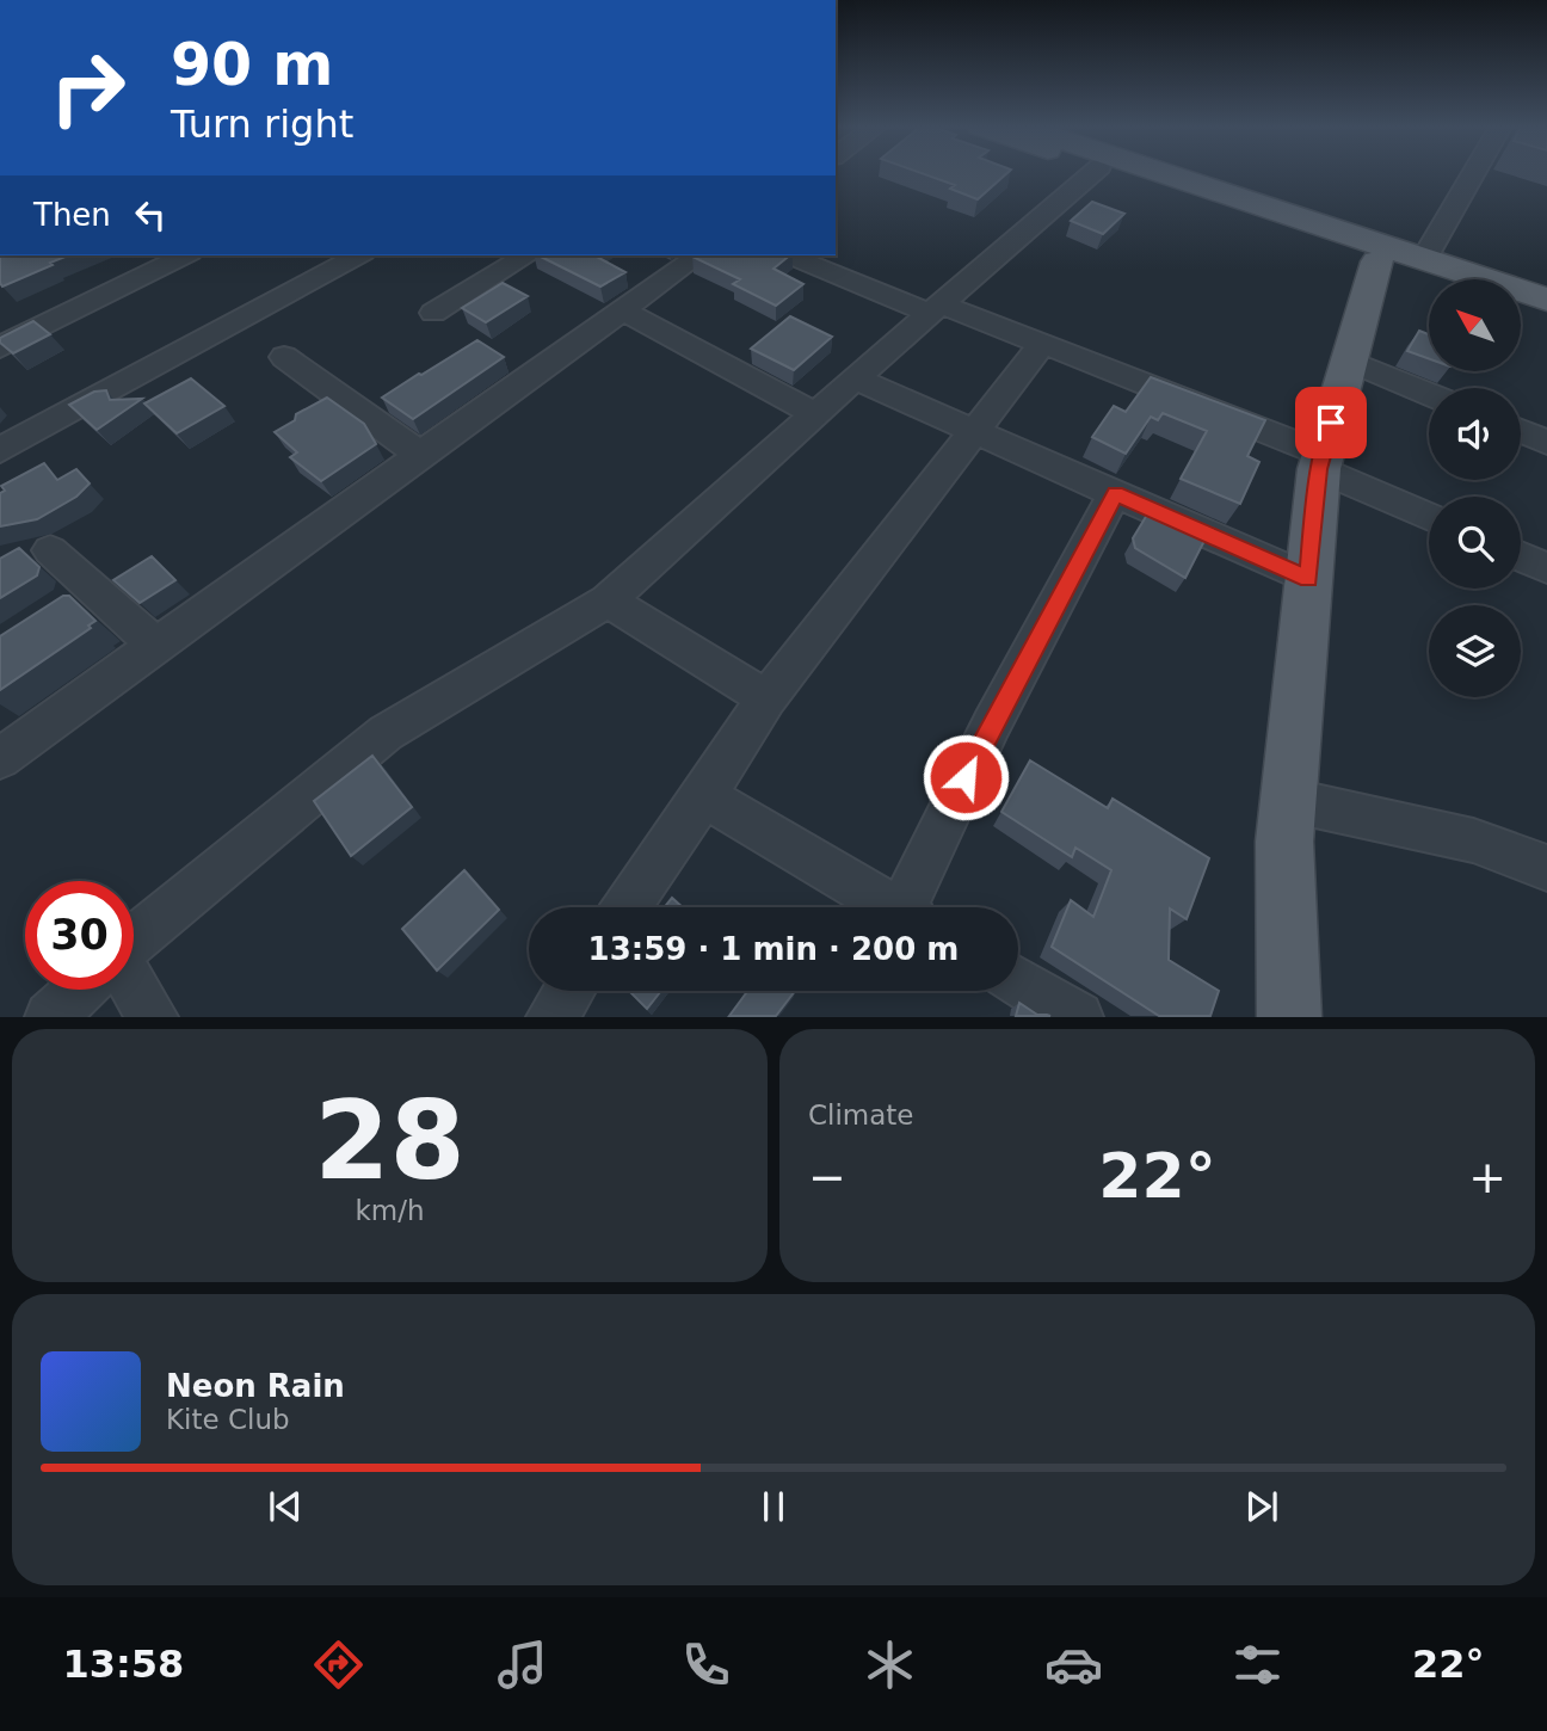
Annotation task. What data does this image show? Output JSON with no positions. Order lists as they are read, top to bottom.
{
  "north": "top left",
  "page": {
    "turn": ["90 m", "Turn right"],
    "then": "Then",
    "limit": "30",
    "trip": "13:59 · 1 min · 200 m",
    "tile": [
      ["28", "km/h"],
      "Climate"
    ],
    "heat": ["−", "22°", "+"],
    "song": ["Neon Rain", "Kite Club"],
    "tabs": ["13:58", "22°"]
  }
}
